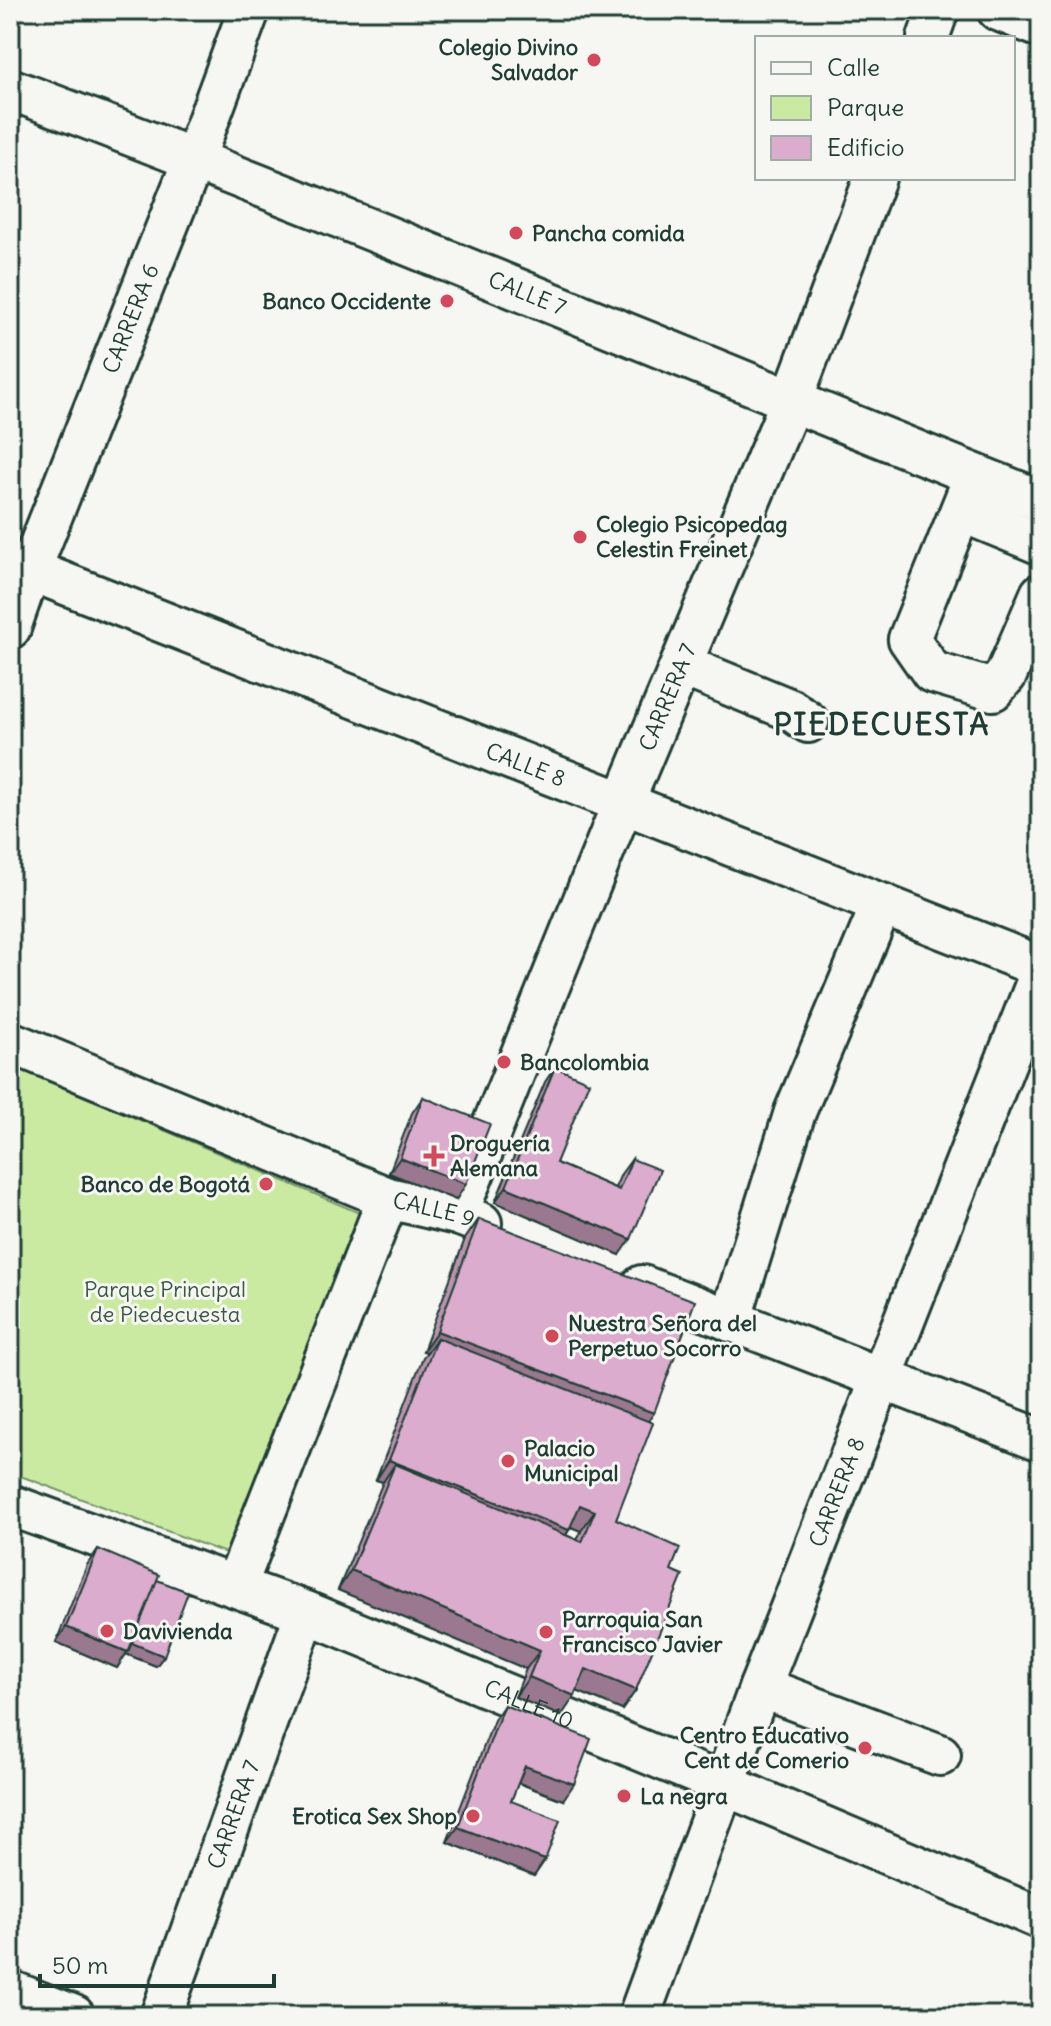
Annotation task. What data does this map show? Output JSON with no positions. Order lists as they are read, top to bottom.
{
  "streets": {
    "street": [
      "CALLE 7",
      "CARRERA 6",
      "CARRERA 7",
      "CALLE 8",
      "CALLE 9",
      "CARRERA 8",
      "CALLE 10"
    ]
  },
  "crossings": [
    ["CALLE 7", "CARRERA 6"],
    ["CALLE 7", "CARRERA 7"],
    ["CARRERA 6", "CALLE 8"],
    ["CARRERA 7", "CALLE 8"],
    ["CARRERA 7", "CALLE 9"],
    ["CARRERA 7", "CALLE 10"],
    ["CALLE 8", "CARRERA 8"],
    ["CARRERA 8", "CALLE 10"]
  ],
  "districts": ["PIEDECUESTA"],
  "parks": ["Parque Principal de Piedecuesta"],
  "places": {
    "other": [
      "Colegio Divino Salvador",
      "Pancha comida",
      "Banco Occidente",
      "Colegio Psicopedag Celestin Freinet",
      "Bancolombia",
      "Banco de Bogotá",
      "Nuestra Señora del Perpetuo Socorro",
      "Palacio Municipal",
      "Davivienda",
      "Parroquia San Francisco Javier",
      "Centro Educativo Cent de Comerio",
      "La negra",
      "Erotica Sex Shop"
    ],
    "health": ["Droguería Alemana"]
  },
  "legend": ["Calle", "Parque", "Edificio"],
  "scale_bar": "50 m"
}
